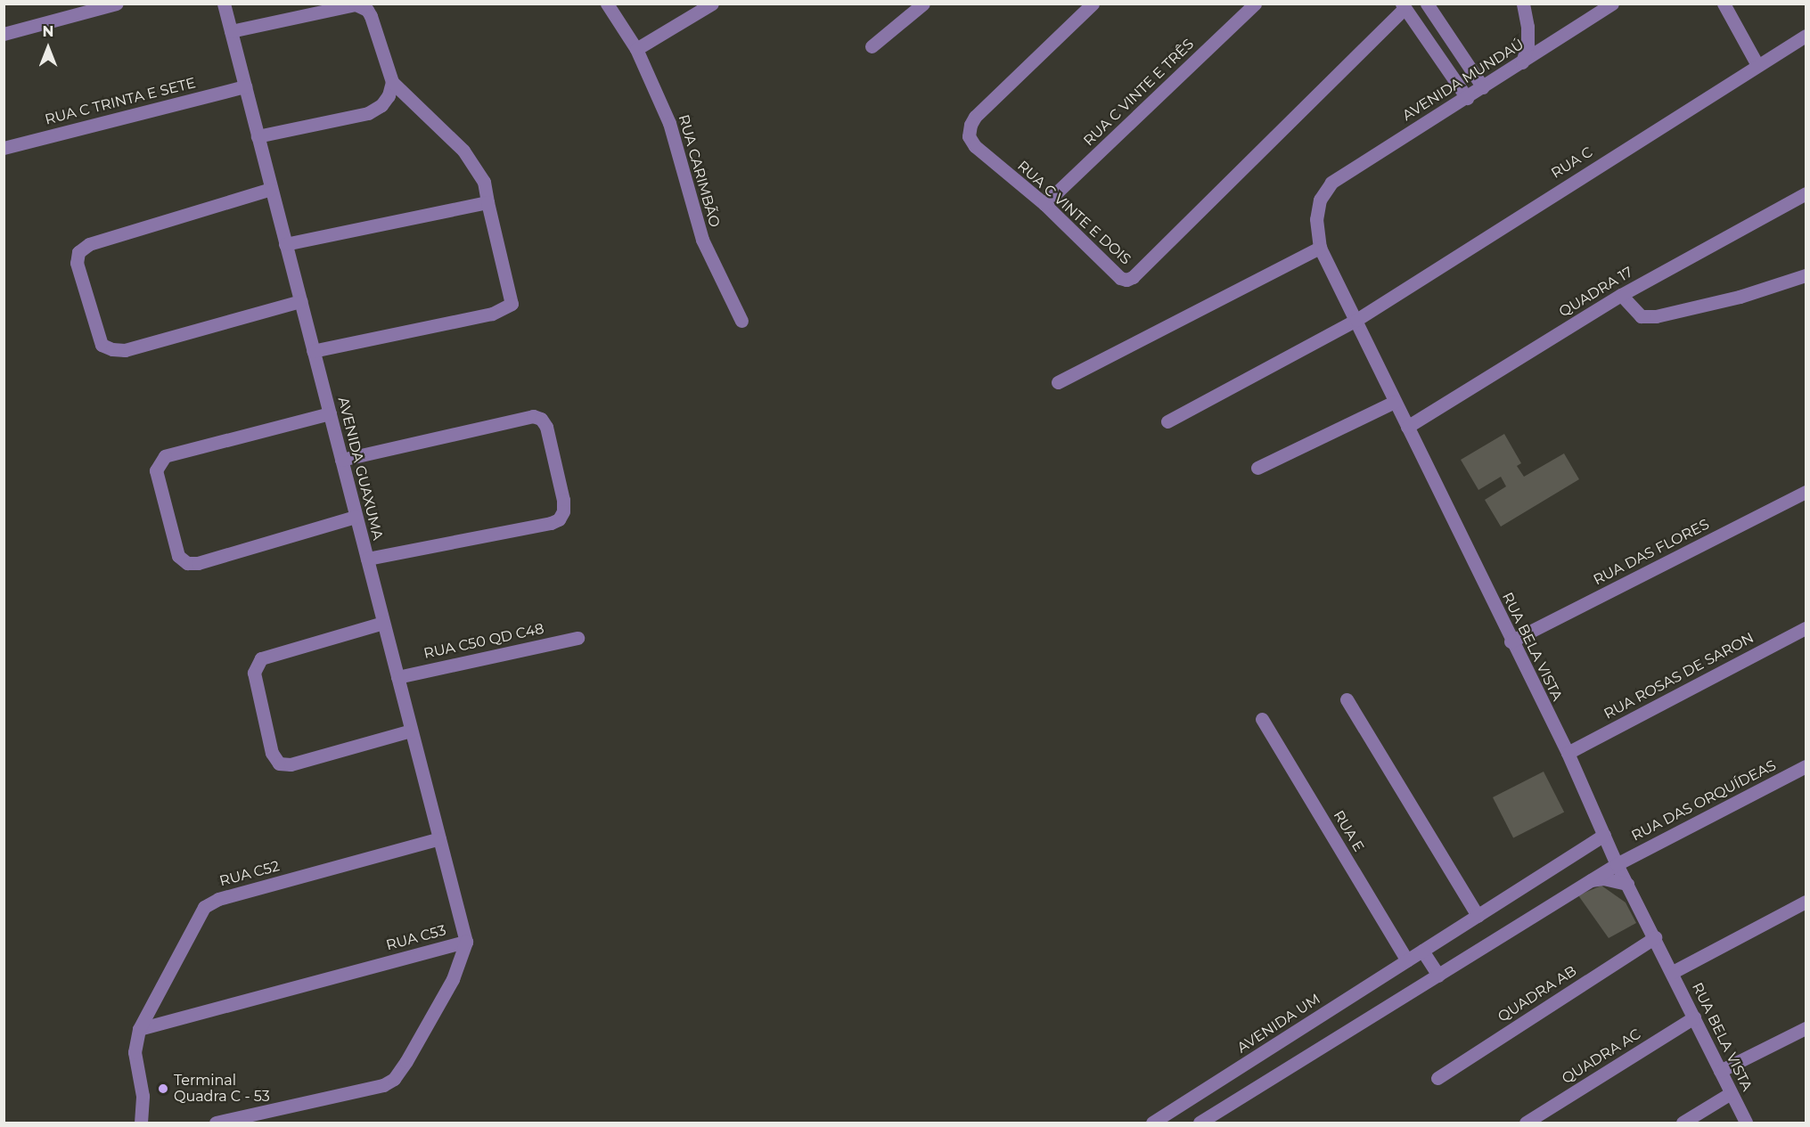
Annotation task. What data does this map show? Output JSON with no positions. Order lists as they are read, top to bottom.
{
  "streets": {
    "street": [
      "AVENIDA MUNDAÚ",
      "RUA C VINTE E TRÊS",
      "RUA C TRINTA E SETE",
      "RUA C",
      "RUA CARIMBÃO",
      "RUA C VINTE E DOIS",
      "QUADRA 17",
      "AVENIDA GUAXUMA",
      "RUA DAS FLORES",
      "RUA C50 QD C48",
      "RUA BELA VISTA",
      "RUA ROSAS DE SARON",
      "RUA DAS ORQUÍDEAS",
      "RUA E",
      "RUA C52",
      "RUA C53",
      "QUADRA AB",
      "AVENIDA UM",
      "QUADRA AC"
    ]
  },
  "crossings": [
    ["AVENIDA MUNDAÚ", "RUA BELA VISTA"],
    ["RUA C VINTE E TRÊS", "RUA C VINTE E DOIS"],
    ["RUA C TRINTA E SETE", "AVENIDA GUAXUMA"],
    ["RUA C", "RUA BELA VISTA"],
    ["QUADRA 17", "RUA BELA VISTA"],
    ["AVENIDA GUAXUMA", "RUA C50 QD C48"],
    ["AVENIDA GUAXUMA", "RUA C52"],
    ["AVENIDA GUAXUMA", "RUA C53"],
    ["RUA DAS FLORES", "RUA BELA VISTA"],
    ["RUA BELA VISTA", "RUA ROSAS DE SARON"],
    ["RUA BELA VISTA", "RUA DAS ORQUÍDEAS"],
    ["RUA BELA VISTA", "QUADRA AB"],
    ["RUA BELA VISTA", "AVENIDA UM"],
    ["RUA BELA VISTA", "QUADRA AC"],
    ["RUA E", "AVENIDA UM"],
    ["RUA C52", "RUA C53"]
  ],
  "places": ["Terminal Quadra C - 53"],
  "north": "top"
}
